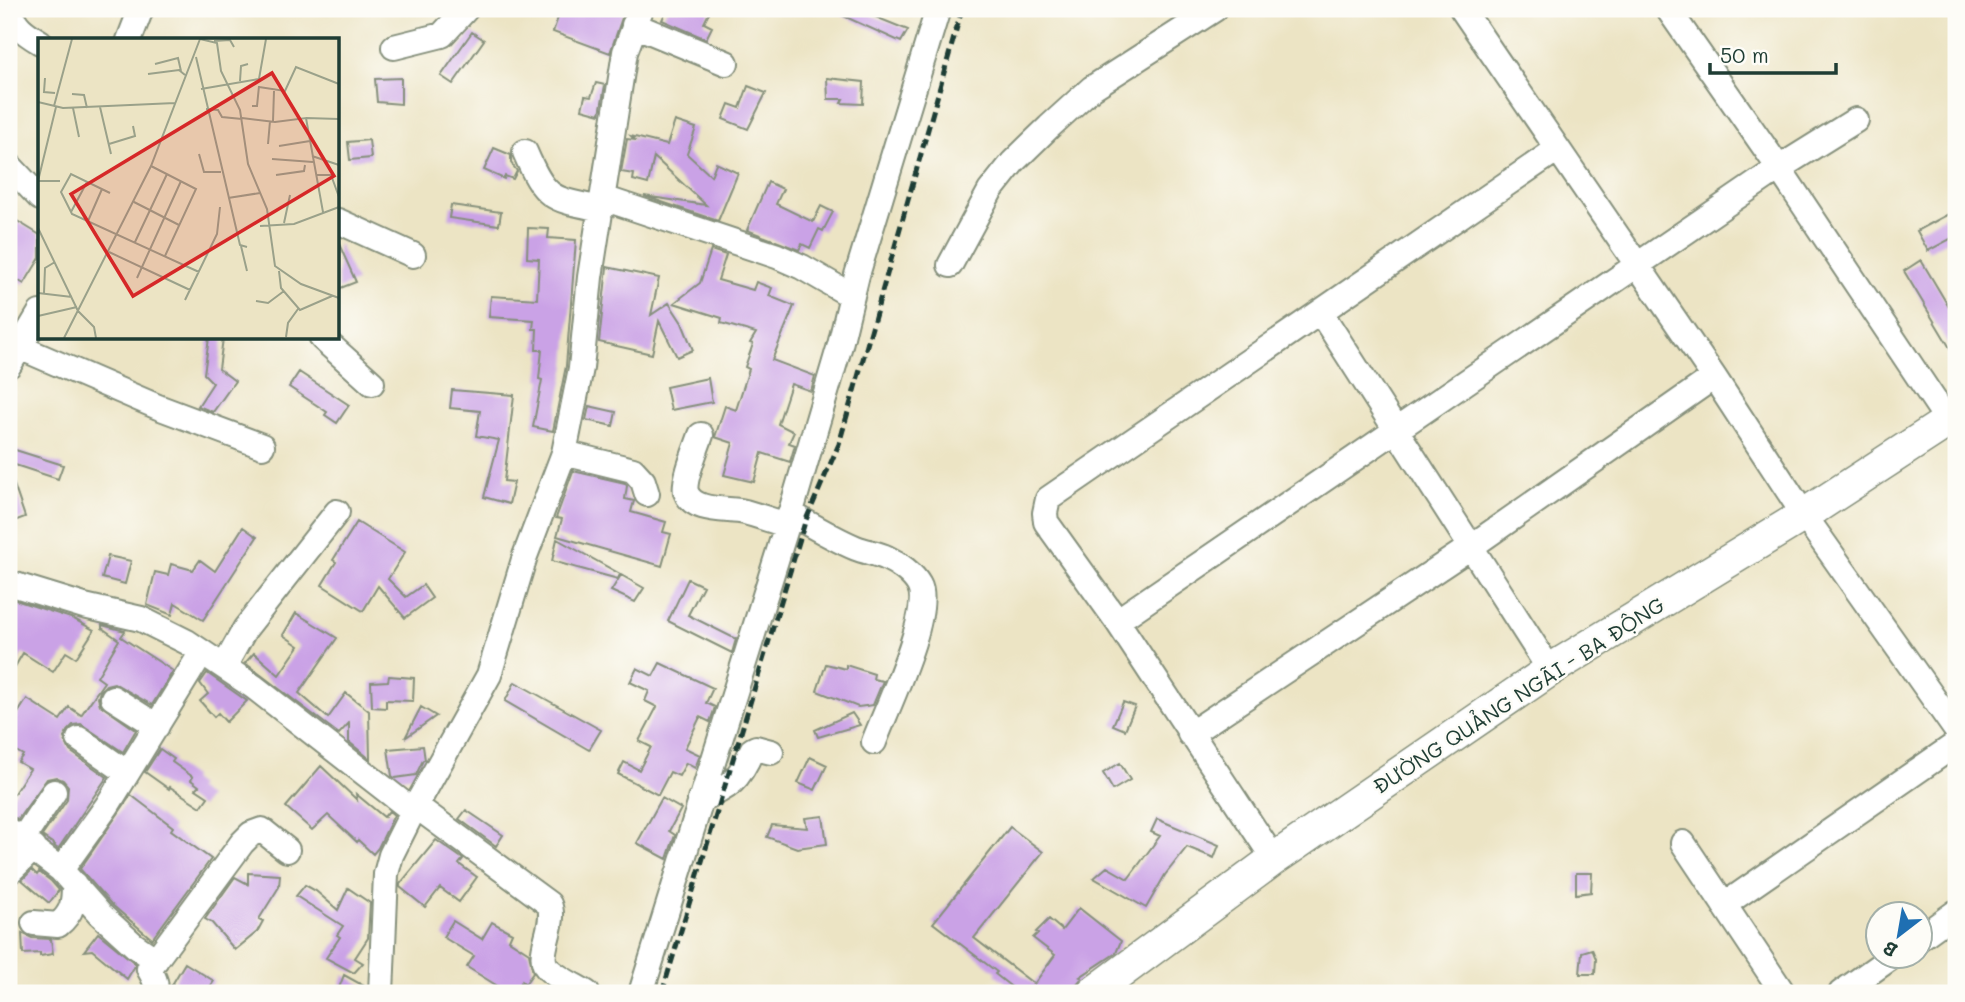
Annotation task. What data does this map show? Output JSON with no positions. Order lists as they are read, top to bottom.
{
  "streets": {
    "main road": ["ĐƯỜNG QUẢNG NGÃI - BA ĐỘNG"]
  },
  "scale_bar": "50 m",
  "north": "bottom left"
}
